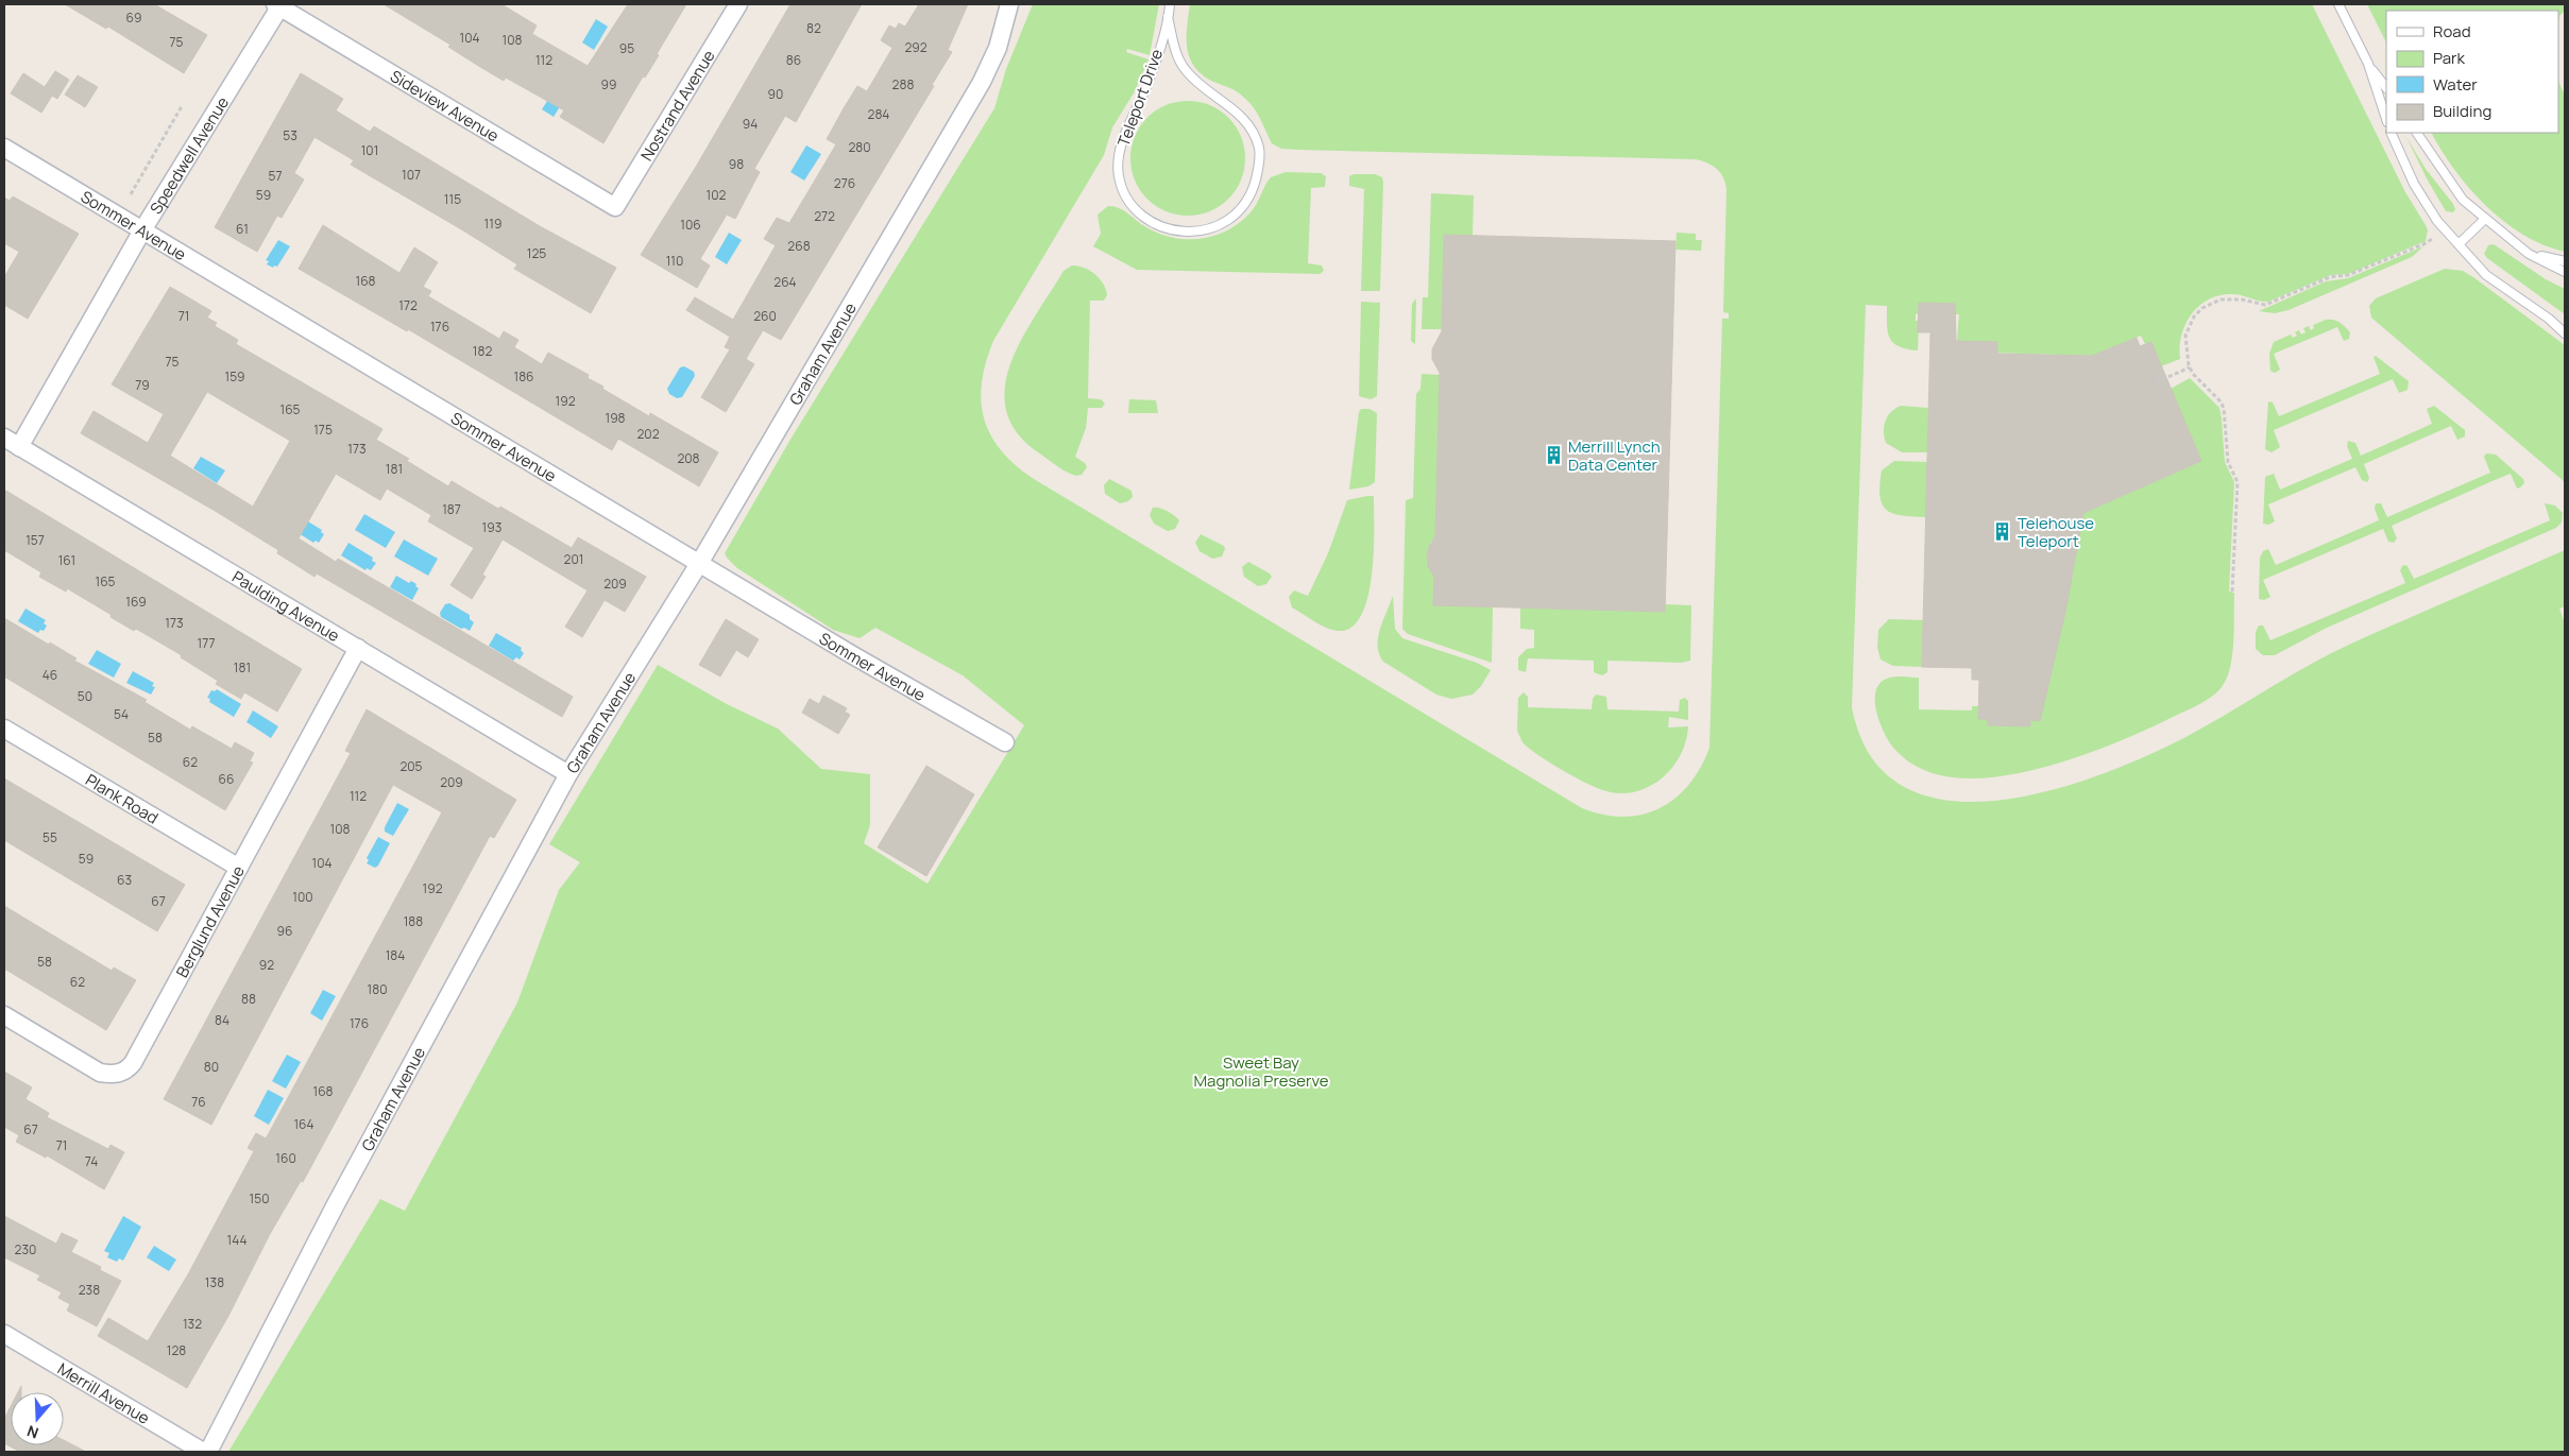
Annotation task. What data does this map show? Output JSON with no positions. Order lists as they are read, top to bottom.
{
  "streets": {
    "street": [
      "Sideview Avenue",
      "Nostrand Avenue",
      "Speedwell Avenue",
      "Sommer Avenue",
      "Graham Avenue",
      "Paulding Avenue",
      "Plank Road",
      "Berglund Avenue",
      "Merrill Avenue"
    ],
    "lane": ["Teleport Drive"]
  },
  "crossings": [
    ["Sideview Avenue", "Nostrand Avenue"],
    ["Sideview Avenue", "Speedwell Avenue"],
    ["Speedwell Avenue", "Sommer Avenue"],
    ["Speedwell Avenue", "Paulding Avenue"],
    ["Sommer Avenue", "Graham Avenue"],
    ["Graham Avenue", "Paulding Avenue"],
    ["Paulding Avenue", "Berglund Avenue"],
    ["Plank Road", "Berglund Avenue"]
  ],
  "parks": ["Sweet Bay Magnolia Preserve"],
  "places": {
    "building": ["Merrill Lynch Data Center", "Telehouse Teleport"]
  },
  "house_numbers": [
    "69",
    "82",
    "104",
    "108",
    "75",
    "292",
    "95",
    "112",
    "86",
    "99",
    "288",
    "90",
    "284",
    "94",
    "53",
    "280",
    "101",
    "98",
    "107",
    "57",
    "276",
    "59",
    "102",
    "115",
    "272",
    "119",
    "106",
    "61",
    "268",
    "125",
    "110",
    "168",
    "264",
    "172",
    "71",
    "260",
    "176",
    "182",
    "75",
    "159",
    "186",
    "79",
    "192",
    "165",
    "198",
    "175",
    "202",
    "173",
    "208",
    "181",
    "187",
    "193",
    "157",
    "201",
    "161",
    "165",
    "209",
    "169",
    "173",
    "177",
    "181",
    "46",
    "50",
    "54",
    "58",
    "62",
    "205",
    "66",
    "209",
    "112",
    "108",
    "55",
    "59",
    "104",
    "63",
    "192",
    "100",
    "67",
    "188",
    "96",
    "184",
    "58",
    "92",
    "62",
    "180",
    "88",
    "84",
    "176",
    "80",
    "168",
    "76",
    "164",
    "67",
    "71",
    "160",
    "74",
    "150",
    "144",
    "230",
    "138",
    "238",
    "132",
    "128"
  ],
  "legend": [
    "Road",
    "Park",
    "Water",
    "Building"
  ],
  "north": "bottom"
}
